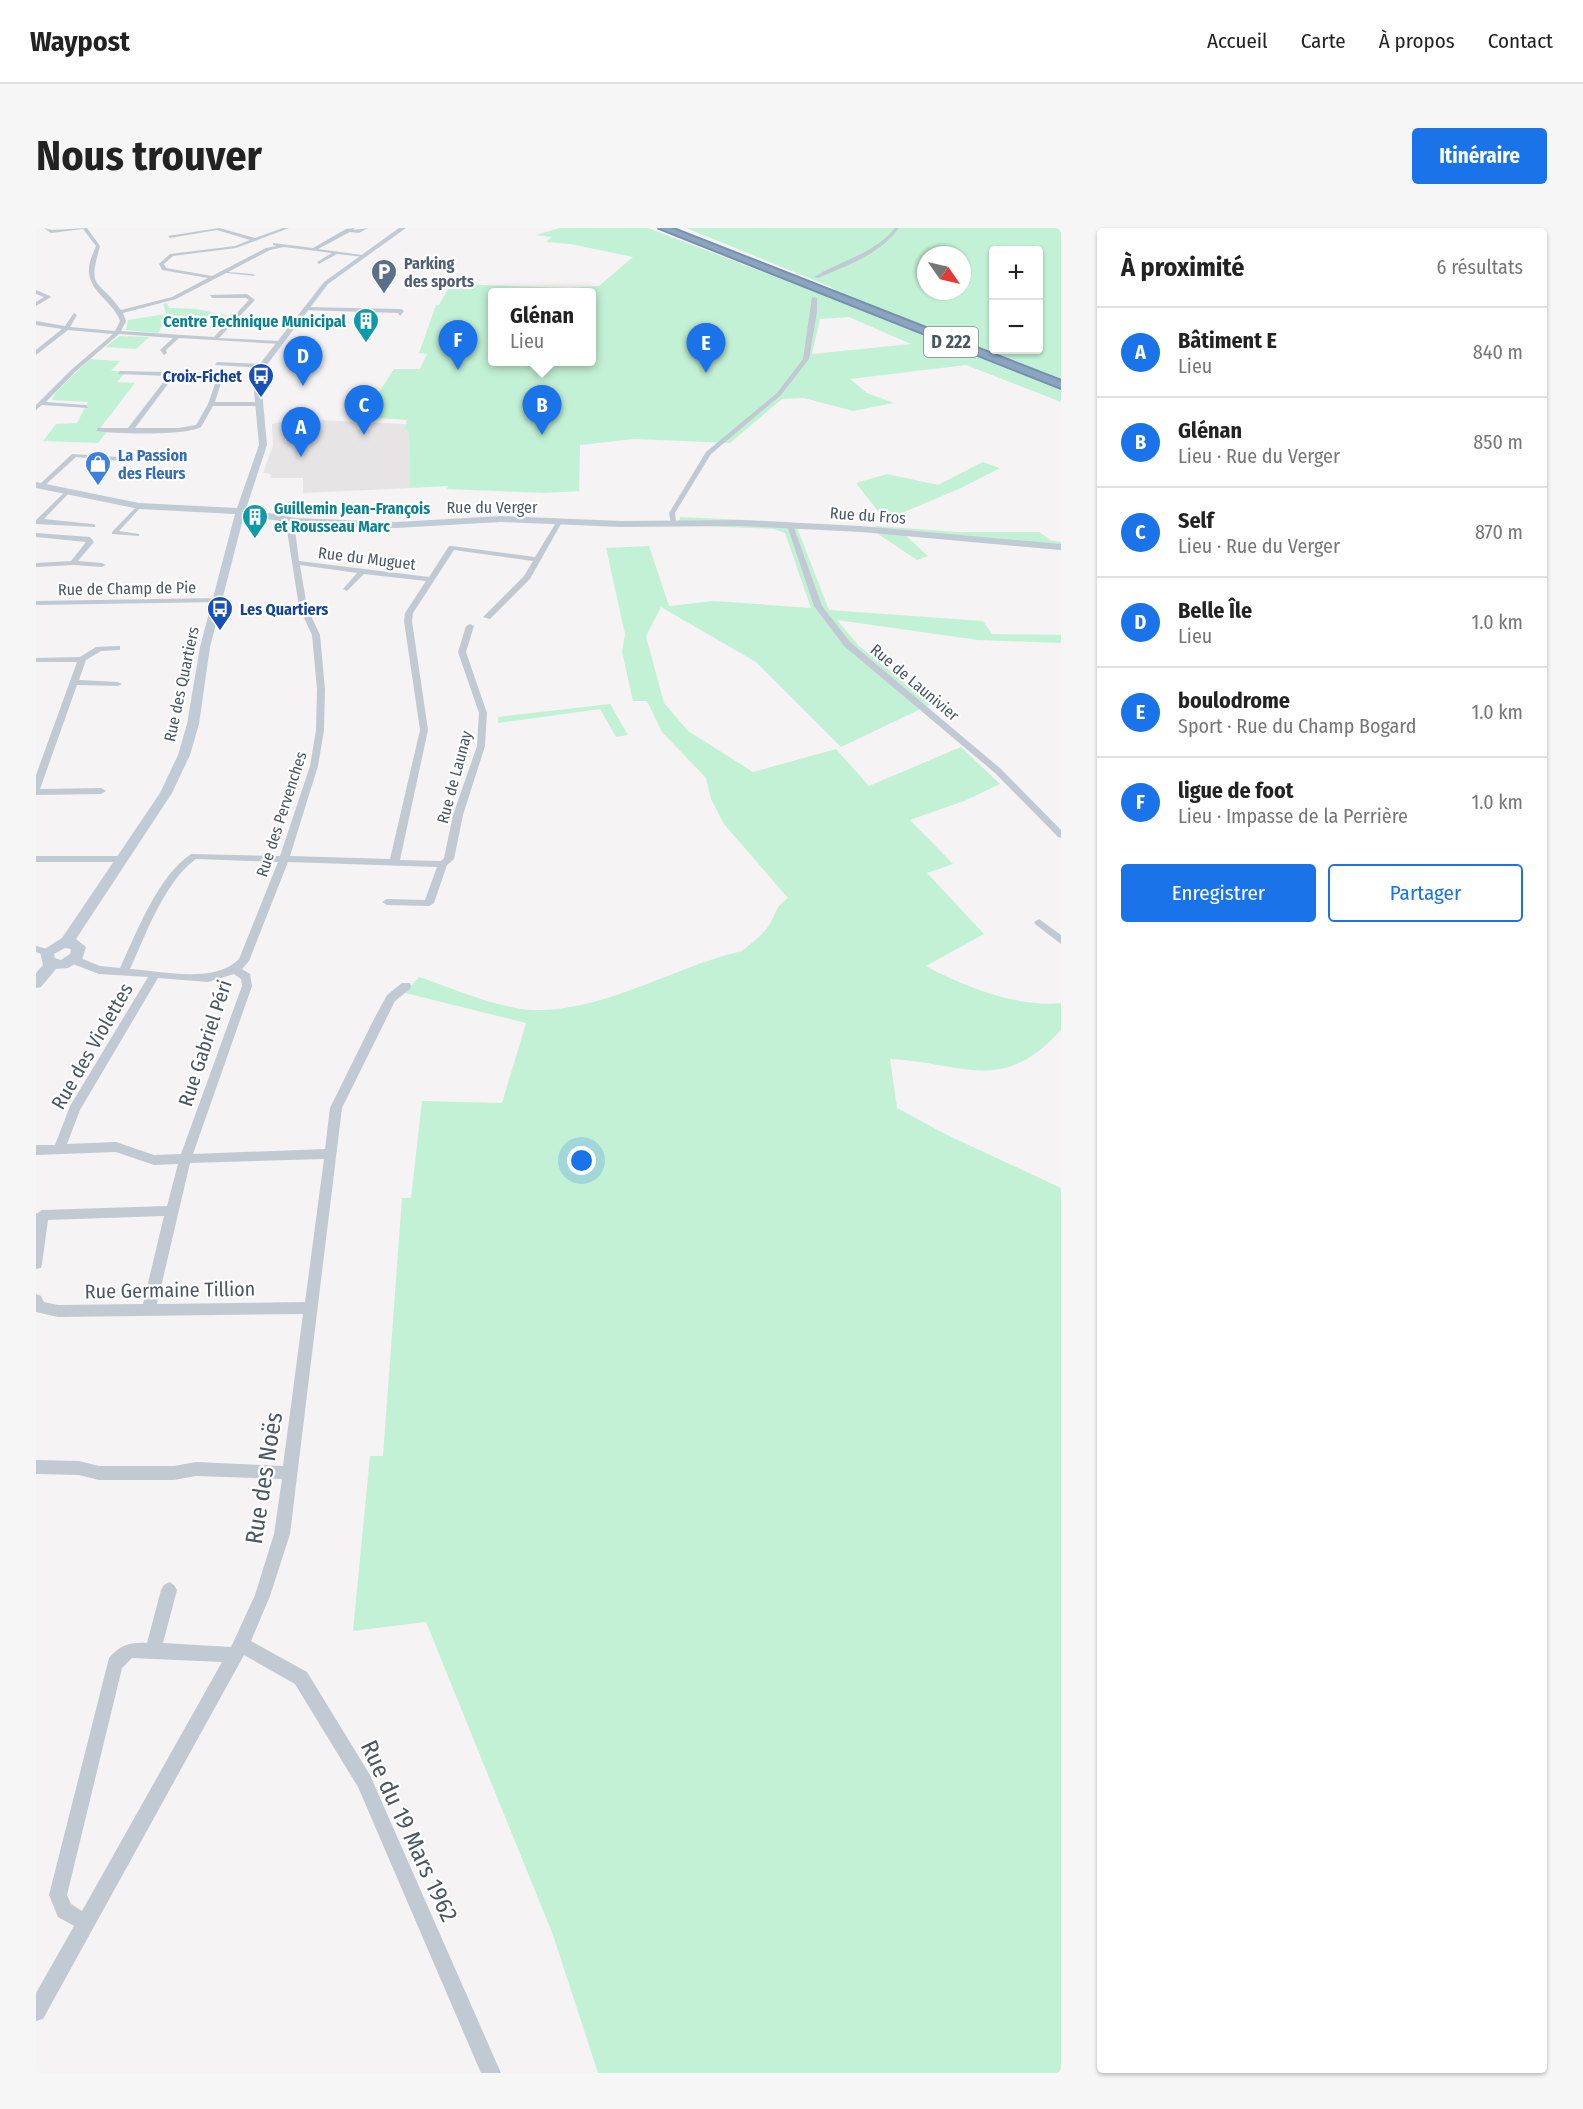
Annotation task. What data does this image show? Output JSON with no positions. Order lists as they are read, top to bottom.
{
  "streets": {
    "highway": ["D 222"],
    "main road": ["Rue du Verger", "Rue du Fros", "Rue des Quartiers"],
    "street": [
      "Rue du Muguet",
      "Rue de Champ de Pie",
      "Rue de Launivier",
      "Rue de Launay",
      "Rue des Pervenches",
      "Rue Gabriel Péri",
      "Rue des Violettes",
      "Rue Germaine Tillion",
      "Rue des Noës",
      "Rue du 19 Mars 1962"
    ]
  },
  "crossings": [
    ["Rue du Verger", "Rue du Fros"],
    ["Rue du Verger", "Rue des Quartiers"],
    ["Rue du Verger", "Rue des Pervenches"],
    ["Rue du Fros", "Rue de Launivier"],
    ["Rue du Muguet", "Rue des Pervenches"],
    ["Rue de Champ de Pie", "Rue des Quartiers"],
    ["Rue des Pervenches", "Rue Gabriel Péri"],
    ["Rue Gabriel Péri", "Rue des Violettes"],
    ["Rue Gabriel Péri", "Rue Germaine Tillion"],
    ["Rue Germaine Tillion", "Rue des Noës"],
    ["Rue des Noës", "Rue du 19 Mars 1962"]
  ],
  "places": {
    "parking": ["Parking des sports"],
    "building": ["Centre Technique Municipal", "Guillemin Jean-François et Rousseau Marc"],
    "bus stop": ["Croix-Fichet", "Les Quartiers"],
    "shop": ["La Passion des Fleurs"]
  },
  "north": "bottom right",
  "page": {
    "header": "Waypost",
    "nav": [
      "Accueil",
      "Carte",
      "À propos",
      "Contact"
    ],
    "buttons": [
      "Itinéraire",
      ["Enregistrer", "Partager"]
    ],
    "title": "Nous trouver",
    "heading": ["À proximité", "6 résultats"],
    "map_buttons": ["+", "−"],
    "popup": ["Glénan", "Lieu"],
    "list": [
      {
        "mark": "A",
        "name": "Bâtiment E",
        "note": "Lieu",
        "value": "840 m"
      },
      {
        "mark": "B",
        "name": "Glénan",
        "note": "Lieu · Rue du Verger",
        "value": "850 m"
      },
      {
        "mark": "C",
        "name": "Self",
        "note": "Lieu · Rue du Verger",
        "value": "870 m"
      },
      {
        "mark": "D",
        "name": "Belle Île",
        "note": "Lieu",
        "value": "1.0 km"
      },
      {
        "mark": "E",
        "name": "boulodrome",
        "note": "Sport · Rue du Champ Bogard",
        "value": "1.0 km"
      },
      {
        "mark": "F",
        "name": "ligue de foot",
        "note": "Lieu · Impasse de la Perrière",
        "value": "1.0 km"
      }
    ],
    "pins": [
      "F",
      "E",
      "D",
      "B",
      "C",
      "A"
    ]
  }
}
